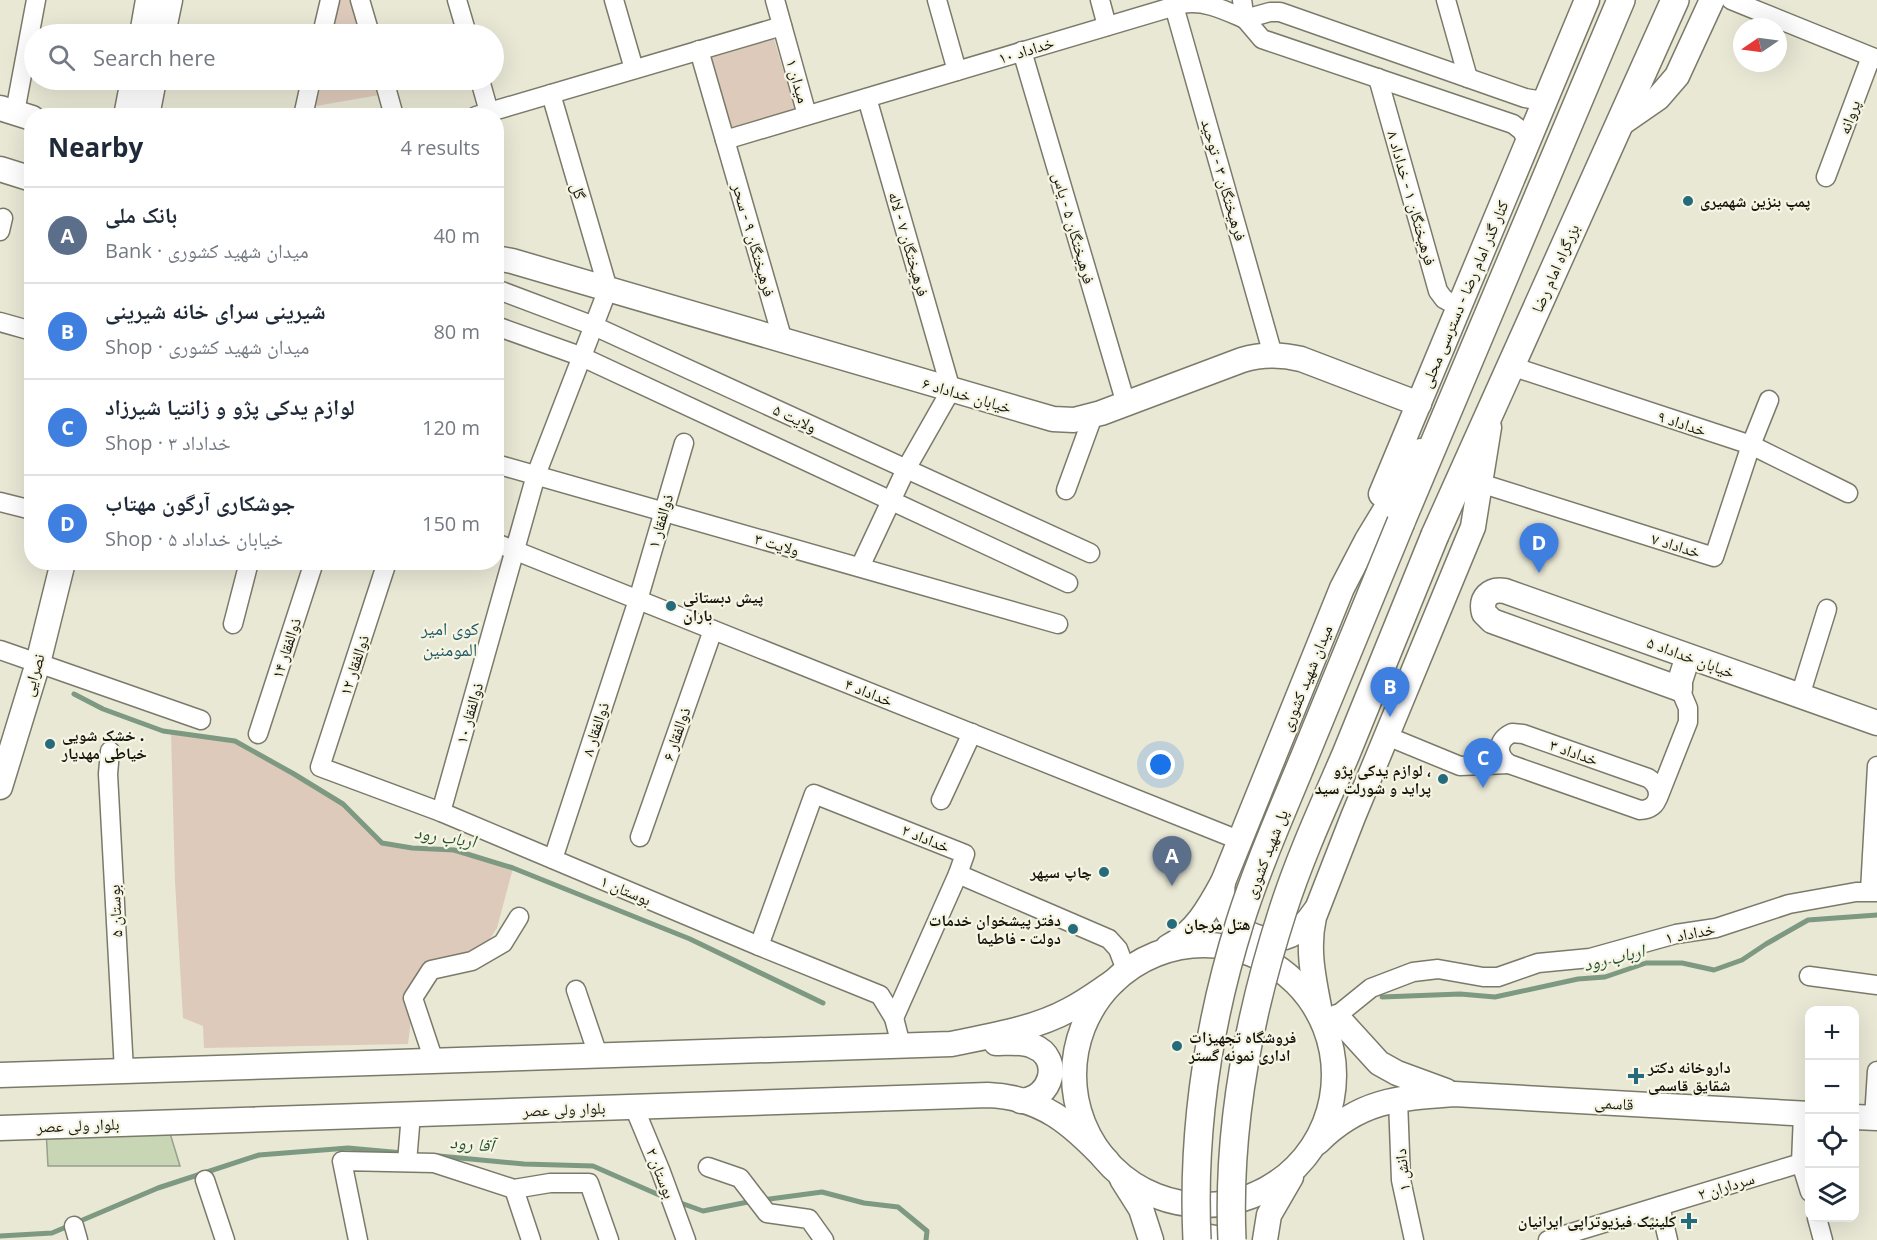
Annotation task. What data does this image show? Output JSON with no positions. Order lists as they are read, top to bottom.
{
  "streets": {
    "highway": ["بزرگراه امام رضا", "پل شهید کشوری"],
    "main road": [
      "کنار گذر امام رضا - دسترسی محلی",
      "خیابان خداداد ۶",
      "خیابان خداداد ۵",
      "نصرایی",
      "میدان شهید کشوری",
      "قاسمی",
      "بلوار ولی عصر"
    ],
    "street": [
      "خداداد ۱۰",
      "میدان ۱",
      "پروانه",
      "فرهیختگان ۳ - توحید",
      "گل",
      "فرهیختگان ۱ - خداداد ۸",
      "فرهیختگان ۵ - یاس",
      "فرهیختگان ۹ - سحر",
      "فرهیختگان ۷ - لاله",
      "ولایت ۵",
      "خداداد ۹",
      "ذوالفقار ۱",
      "ولایت ۳",
      "خداداد ۷",
      "ذوالفقار ۱۴",
      "ذوالفقار ۱۲",
      "خداداد ۴",
      "ذوالفقار ۱۰",
      "ذوالفقار ۸",
      "ذوالفقار ۶",
      "خداداد ۳",
      "خداداد ۲",
      "بوستان ۱",
      "بوستان ۵",
      "خداداد ۱",
      "دانش ۱",
      "بوستان ۲",
      "سرداران ۲"
    ]
  },
  "crossings": [
    ["خداداد ۱۰", "میدان ۱"],
    ["خداداد ۱۰", "فرهیختگان ۳ - توحید"],
    ["خداداد ۱۰", "فرهیختگان ۱ - خداداد ۸"],
    ["خداداد ۱۰", "فرهیختگان ۵ - یاس"],
    ["خداداد ۱۰", "فرهیختگان ۷ - لاله"],
    ["خداداد ۱۰", "کنار گذر امام رضا - دسترسی محلی"],
    ["میدان ۱", "فرهیختگان ۹ - سحر"],
    ["فرهیختگان ۳ - توحید", "خیابان خداداد ۶"],
    ["گل", "خیابان خداداد ۶"],
    ["گل", "ذوالفقار ۱۰"],
    ["فرهیختگان ۱ - خداداد ۸", "کنار گذر امام رضا - دسترسی محلی"],
    ["فرهیختگان ۵ - یاس", "خیابان خداداد ۶"],
    ["فرهیختگان ۹ - سحر", "خیابان خداداد ۶"],
    ["فرهیختگان ۷ - لاله", "خیابان خداداد ۶"],
    ["بزرگراه امام رضا", "خداداد ۹"],
    ["بزرگراه امام رضا", "میدان شهید کشوری"],
    ["کنار گذر امام رضا - دسترسی محلی", "خیابان خداداد ۶"],
    ["کنار گذر امام رضا - دسترسی محلی", "میدان شهید کشوری"],
    ["خیابان خداداد ۶", "ذوالفقار ۱۰"],
    ["ولایت ۵", "ذوالفقار ۱۰"],
    ["خداداد ۹", "خداداد ۷"],
    ["ذوالفقار ۱", "ولایت ۳"],
    ["ذوالفقار ۱", "خداداد ۴"],
    ["ذوالفقار ۱", "ذوالفقار ۸"],
    ["ولایت ۳", "ذوالفقار ۱۰"],
    ["خداداد ۷", "میدان شهید کشوری"],
    ["خیابان خداداد ۵", "میدان شهید کشوری"],
    ["ذوالفقار ۱۲", "بوستان ۱"],
    ["میدان شهید کشوری", "خداداد ۴"],
    ["میدان شهید کشوری", "خداداد ۳"],
    ["میدان شهید کشوری", "خداداد ۲"],
    ["میدان شهید کشوری", "پل شهید کشوری"],
    ["میدان شهید کشوری", "خداداد ۱"],
    ["میدان شهید کشوری", "بلوار ولی عصر"],
    ["خداداد ۴", "ذوالفقار ۱۰"],
    ["خداداد ۴", "ذوالفقار ۸"],
    ["خداداد ۴", "ذوالفقار ۶"],
    ["ذوالفقار ۱۰", "بوستان ۱"],
    ["ذوالفقار ۸", "بوستان ۱"],
    ["خداداد ۲", "بوستان ۱"],
    ["بلوار ولی عصر", "بوستان ۲"]
  ],
  "districts": ["کوی امیر المومنین"],
  "water": ["ارباب رود", "آقا رود"],
  "places": {
    "other": [
      "پمپ بنزین شهمیری",
      "پیش دبستانی باران",
      "خشک شویی . خیاطی مهدیار",
      "لوازم یدکی پژو ، پراید و شورلت سید",
      "چاپ سپهر",
      "هتل مرجان",
      "دفتر پیشخوان خدمات دولت - فاطیما",
      "فروشگاه تجهیزات اداری نمونه گستر"
    ],
    "health": ["داروخانه دکتر شقایق قاسمی", "کلینیک فیزیوتراپی ایرانیان"]
  },
  "north": "left",
  "page": {
    "search": "Search here",
    "heading": ["Nearby", "4 results"],
    "list": [
      {
        "mark": "A",
        "name": "بانک ملی",
        "note": "Bank · میدان شهید کشوری",
        "value": "40 m"
      },
      {
        "mark": "B",
        "name": "شیرینی سرای خانه شیرینی",
        "note": "Shop · میدان شهید کشوری",
        "value": "80 m"
      },
      {
        "mark": "C",
        "name": "لوازم یدکی پژو و زانتیا شیرزاد",
        "note": "Shop · خداداد ۳",
        "value": "120 m"
      },
      {
        "mark": "D",
        "name": "جوشکاری آرگون مهتاب",
        "note": "Shop · خیابان خداداد ۵",
        "value": "150 m"
      }
    ],
    "pins": [
      "D",
      "B",
      "C",
      "A"
    ],
    "map_buttons": ["+", "−"]
  }
}
